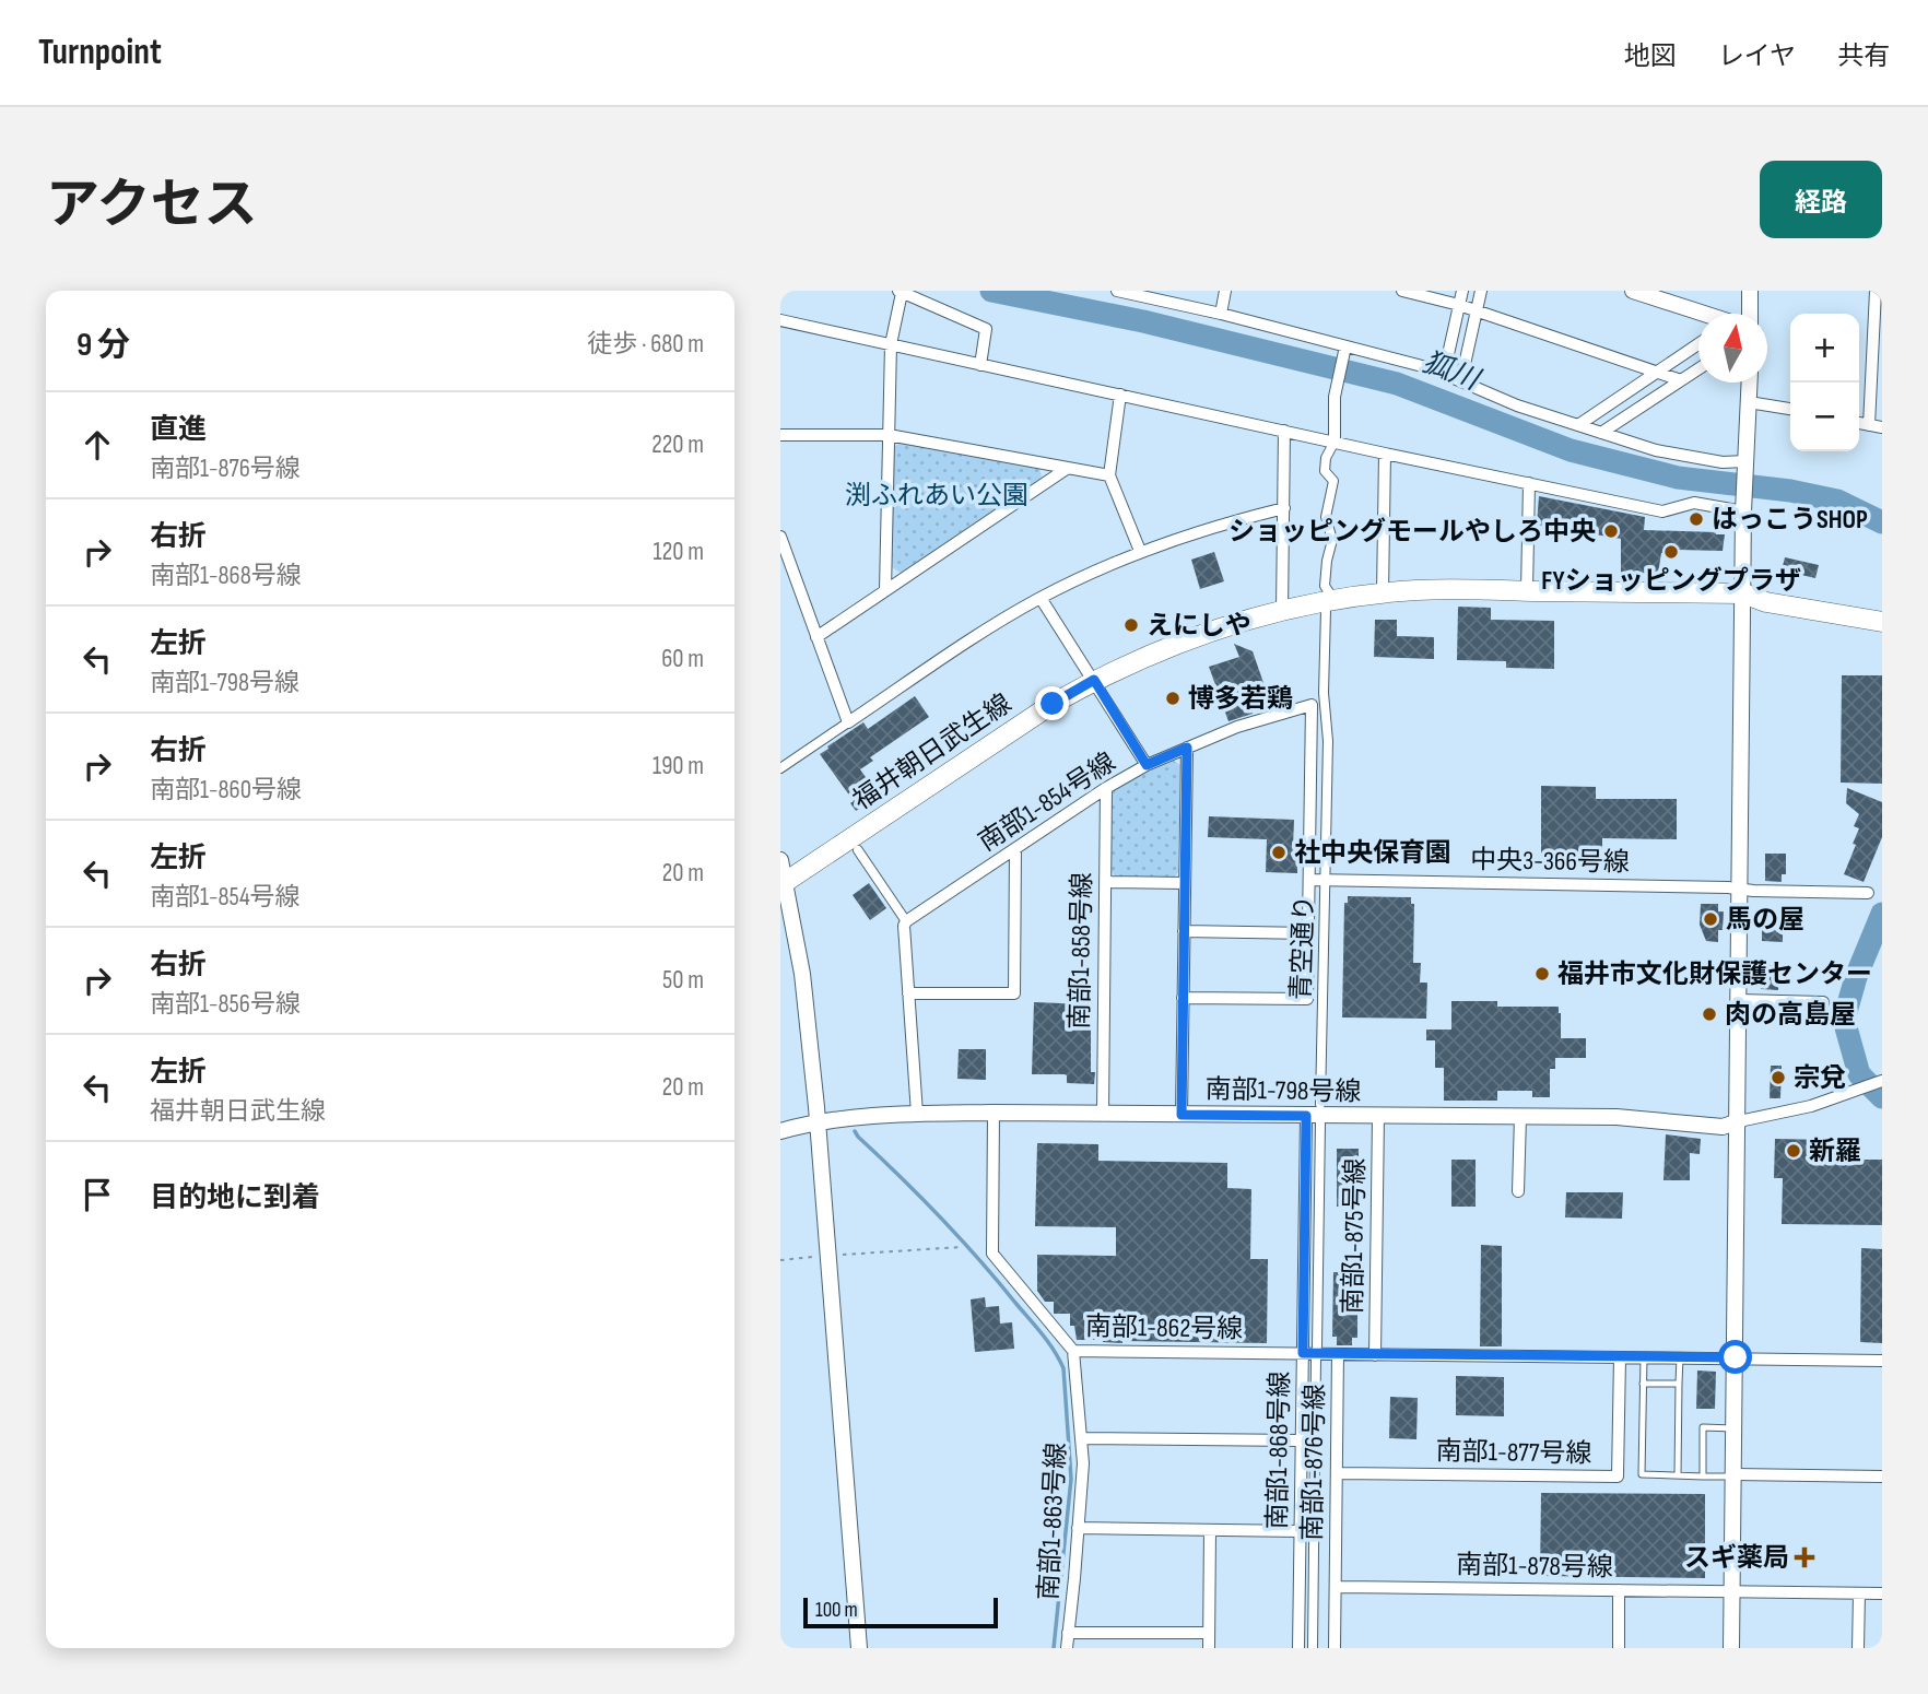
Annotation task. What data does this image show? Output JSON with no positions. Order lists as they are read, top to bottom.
{
  "streets": {
    "main road": ["福井朝日武生線"],
    "street": [
      "南部1-854号線",
      "中央3-366号線",
      "青空通り",
      "南部1-858号線",
      "南部1-798号線",
      "南部1-875号線",
      "南部1-862号線",
      "南部1-868号線",
      "南部1-877号線",
      "南部1-876号線",
      "南部1-863号線",
      "南部1-878号線"
    ]
  },
  "crossings": [
    ["南部1-854号線", "中央3-366号線"],
    ["南部1-854号線", "南部1-858号線"],
    ["中央3-366号線", "青空通り"],
    ["南部1-858号線", "南部1-798号線"],
    ["南部1-798号線", "南部1-875号線"],
    ["南部1-798号線", "南部1-862号線"],
    ["南部1-798号線", "南部1-868号線"],
    ["南部1-875号線", "南部1-876号線"],
    ["南部1-862号線", "南部1-868号線"],
    ["南部1-862号線", "南部1-876号線"],
    ["南部1-862号線", "南部1-863号線"],
    ["南部1-877号線", "南部1-876号線"],
    ["南部1-876号線", "南部1-878号線"]
  ],
  "water": ["狐川"],
  "parks": ["渕ふれあい公園"],
  "places": {
    "other": [
      "はっこうSHOP",
      "ショッピングモールやしろ中央",
      "FYショッピングプラザ",
      "えにしや",
      "博多若鶏",
      "社中央保育園",
      "馬の屋",
      "福井市文化財保護センター",
      "肉の高島屋",
      "宗兌",
      "新羅"
    ],
    "health": ["スギ薬局"]
  },
  "scale_bar": "100 m",
  "north": "top",
  "page": {
    "header": "Turnpoint",
    "nav": ["地図", "レイヤ", "共有"],
    "title": "アクセス",
    "buttons": "経路",
    "heading": ["9 分", "徒歩 · 680 m"],
    "map_buttons": ["+", "−"],
    "list": [
      ["直進", "南部1-876号線", "220 m"],
      ["右折", "南部1-868号線", "120 m"],
      ["左折", "南部1-798号線", "60 m"],
      ["右折", "南部1-860号線", "190 m"],
      ["左折", "南部1-854号線", "20 m"],
      ["右折", "南部1-856号線", "50 m"],
      ["左折", "福井朝日武生線", "20 m"],
      "目的地に到着"
    ],
    "scale": "100 m"
  }
}
